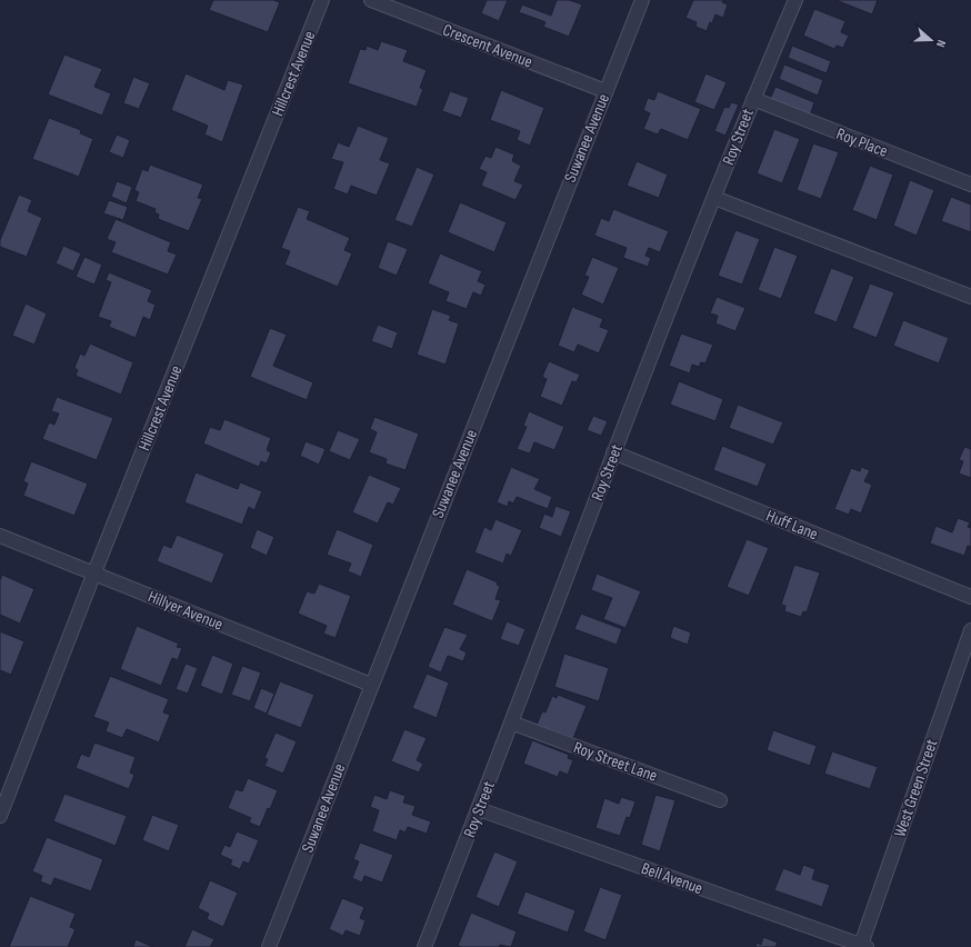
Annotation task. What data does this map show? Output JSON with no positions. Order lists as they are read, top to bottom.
{
  "streets": {
    "street": [
      "Crescent Avenue",
      "Hillcrest Avenue",
      "Roy Street",
      "Suwanee Avenue",
      "Roy Place",
      "Huff Lane",
      "Hillyer Avenue",
      "Roy Street Lane",
      "West Green Street",
      "Bell Avenue"
    ]
  },
  "crossings": [
    ["Crescent Avenue", "Suwanee Avenue"],
    ["Hillcrest Avenue", "Hillyer Avenue"],
    ["Roy Street", "Roy Place"],
    ["Roy Street", "Huff Lane"],
    ["Roy Street", "Roy Street Lane"],
    ["Roy Street", "Bell Avenue"],
    ["Suwanee Avenue", "Hillyer Avenue"],
    ["West Green Street", "Bell Avenue"]
  ],
  "north": "right"
}
